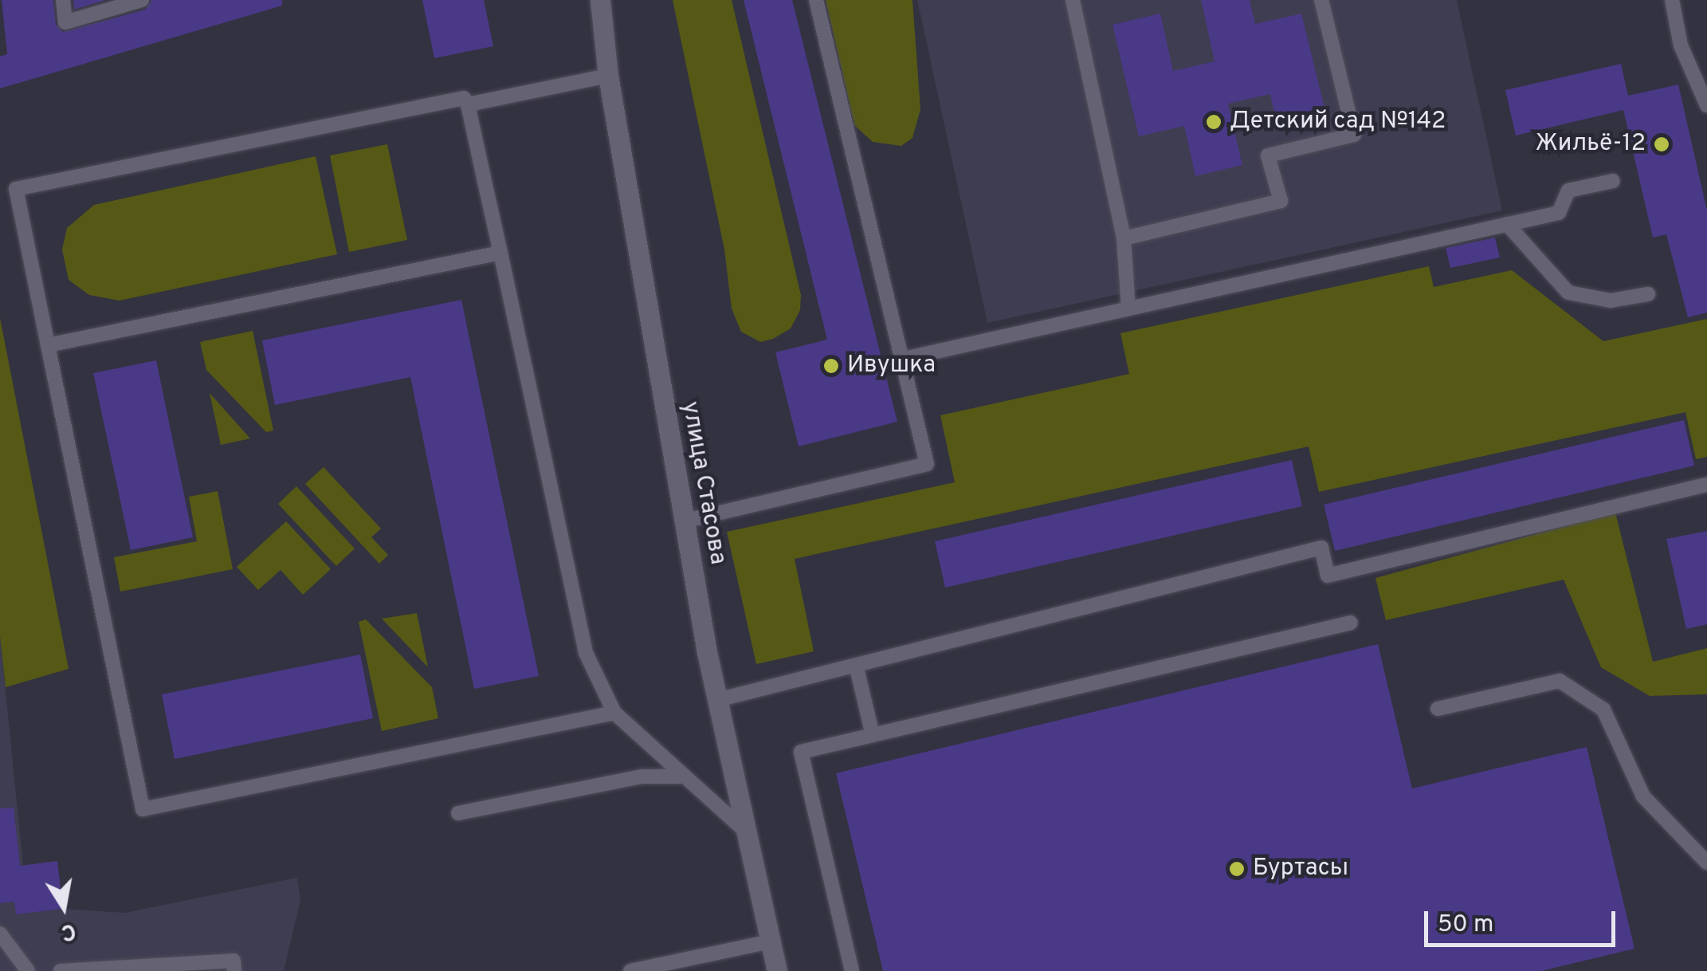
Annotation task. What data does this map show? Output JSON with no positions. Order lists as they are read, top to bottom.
{
  "streets": {
    "street": ["улица Стасова"]
  },
  "places": [
    "Детский сад №142",
    "Жильё-12",
    "Ивушка",
    "Буртасы"
  ],
  "scale_bar": "50 m",
  "north": "bottom"
}
